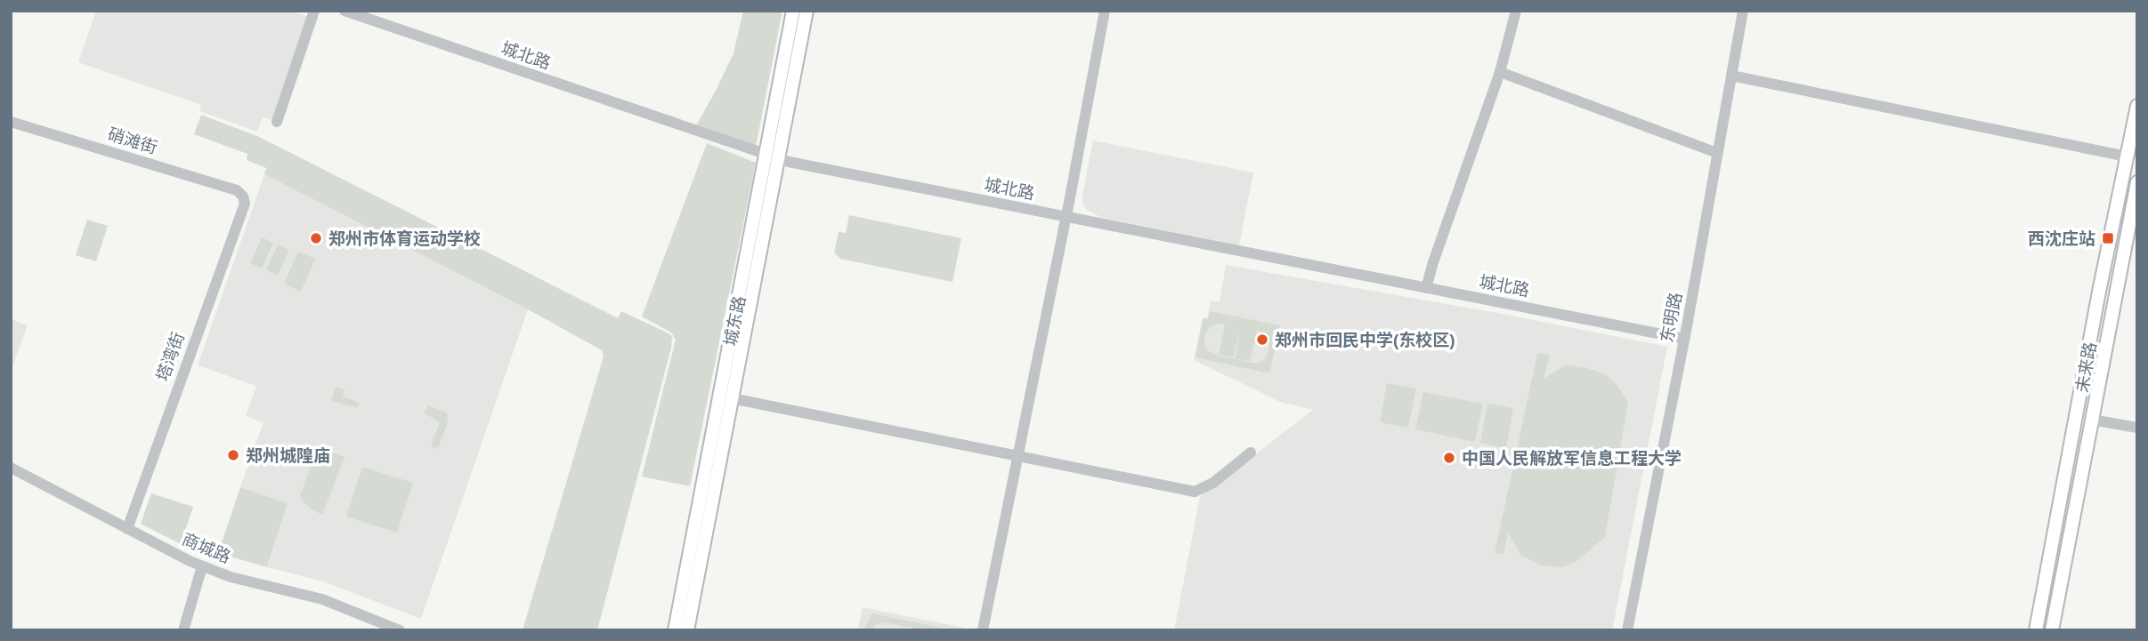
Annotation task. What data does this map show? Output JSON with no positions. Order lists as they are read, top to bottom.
{
  "streets": {
    "main road": ["城东路", "未来路"],
    "street": [
      "城北路",
      "硝滩街",
      "东明路",
      "塔湾街",
      "商城路"
    ]
  },
  "crossings": [
    ["城北路", "东明路"],
    ["城北路", "城东路"],
    ["硝滩街", "塔湾街"],
    ["塔湾街", "商城路"]
  ],
  "places": {
    "other": [
      "郑州市体育运动学校",
      "郑州市回民中学(东校区)",
      "郑州城隍庙",
      "中国人民解放军信息工程大学"
    ],
    "transit": ["西沈庄站"]
  }
}
